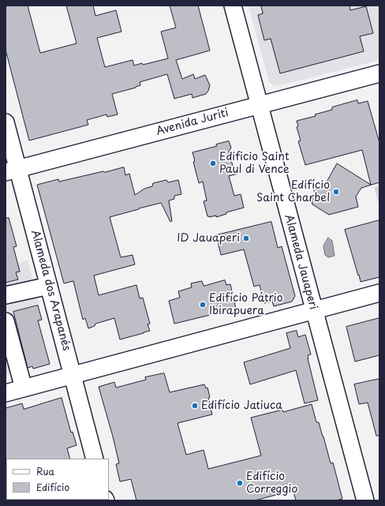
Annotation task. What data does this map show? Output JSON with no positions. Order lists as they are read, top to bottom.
{
  "streets": {
    "street": ["Avenida Juriti", "Alameda Jauaperi", "Alameda dos Arapanés"]
  },
  "crossings": [
    ["Avenida Juriti", "Alameda Jauaperi"],
    ["Avenida Juriti", "Alameda dos Arapanés"]
  ],
  "places": [
    "Edificio Saint Paul di Vence",
    "Edifício Saint Charbel",
    "ID Jauaperi",
    "Edifício Pátrio Ibirapuera",
    "Edifício Jatiuca",
    "Edifício Correggio"
  ],
  "legend": ["Rua", "Edifício"]
}
